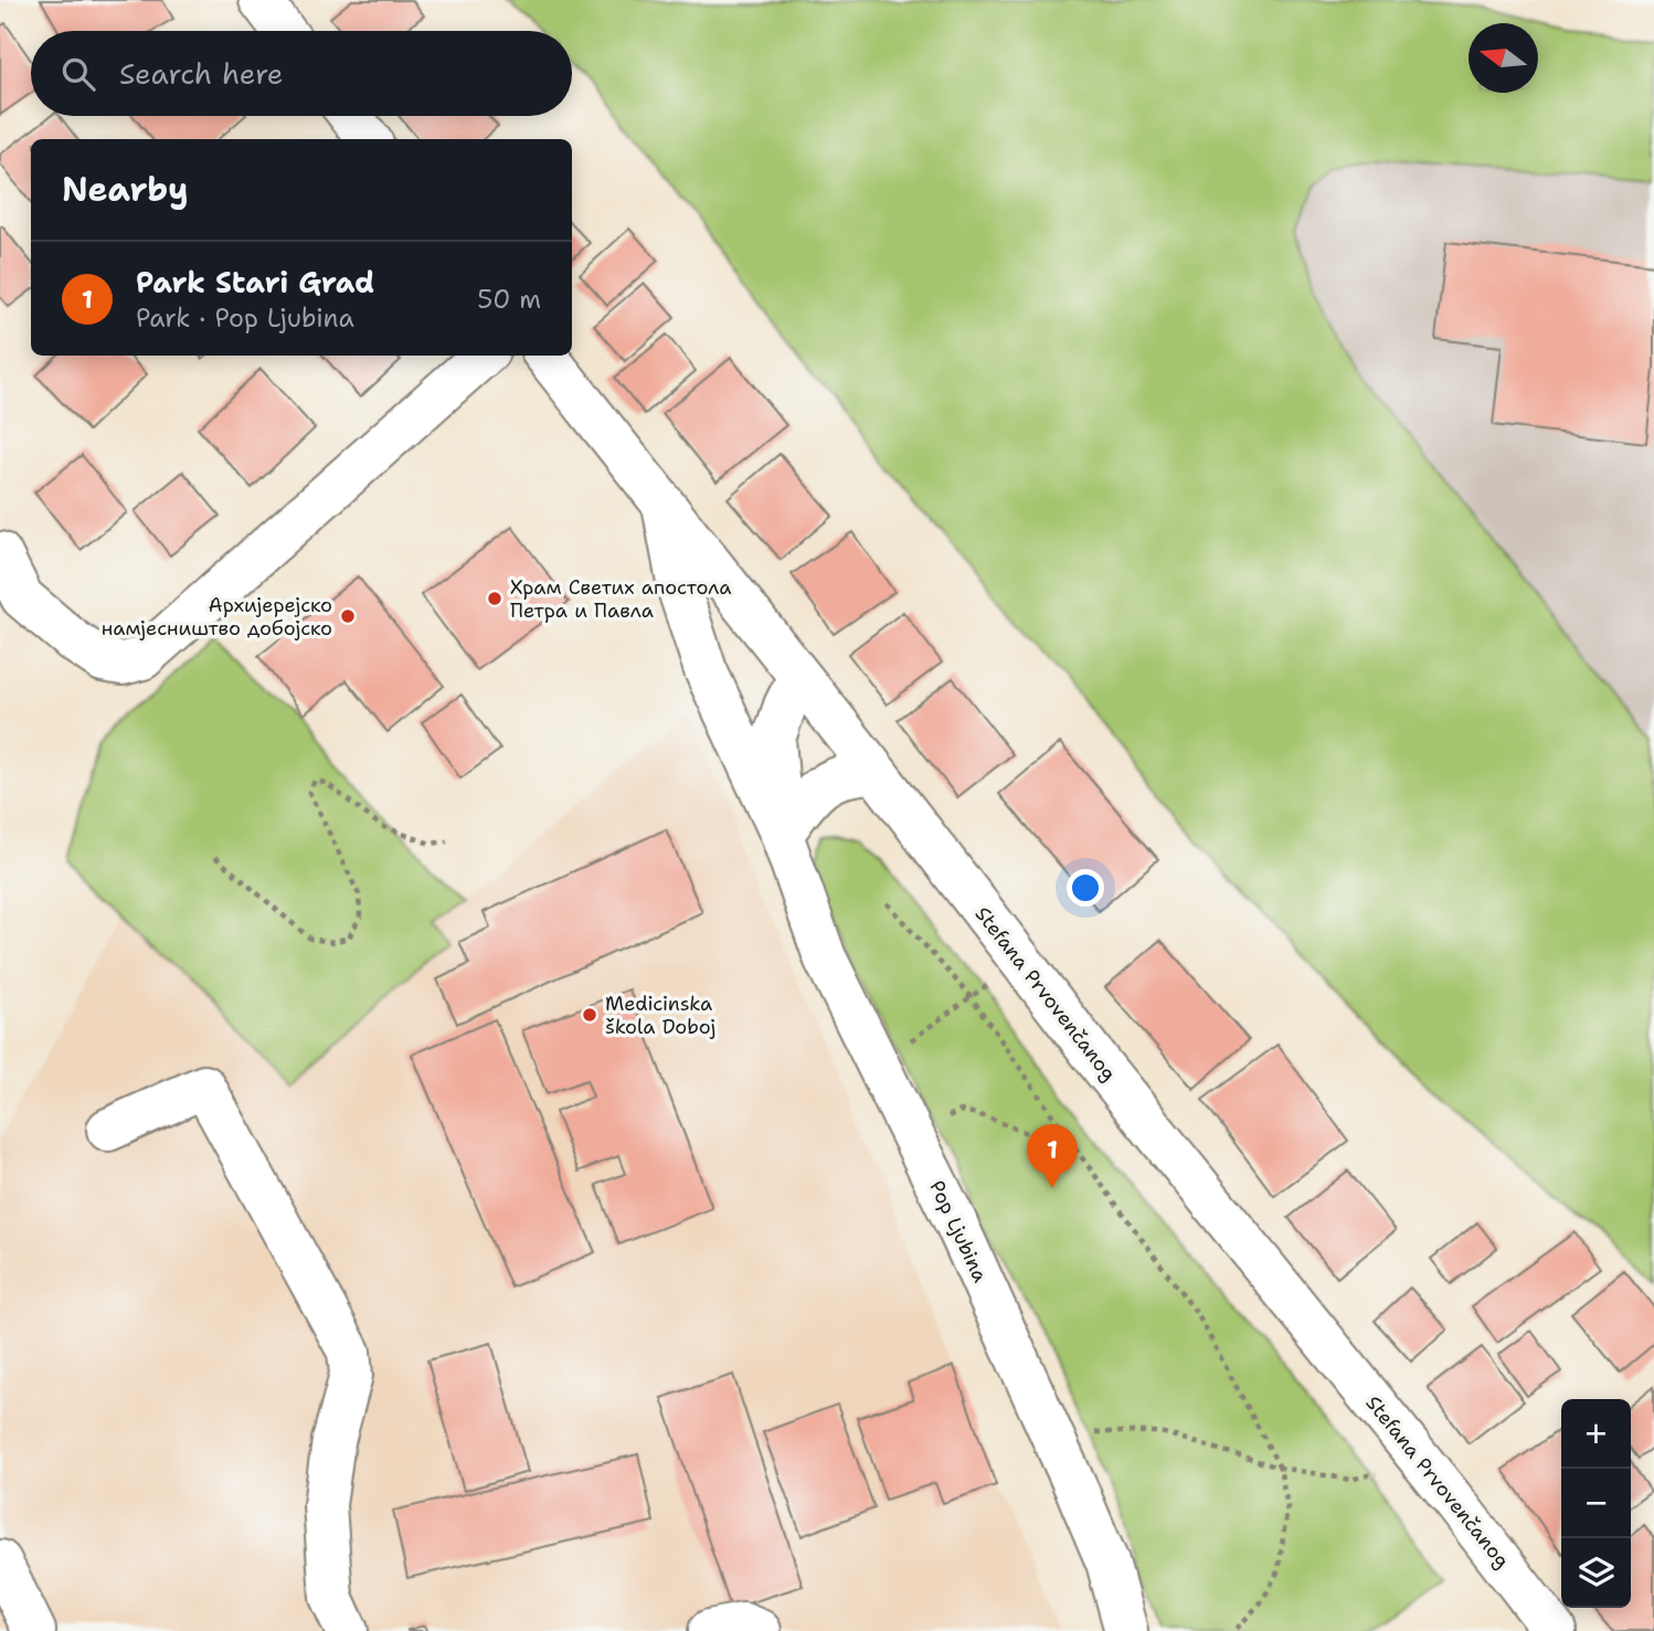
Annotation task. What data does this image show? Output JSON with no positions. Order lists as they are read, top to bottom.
{
  "streets": {
    "street": ["Stefana Prvovenčanog", "Pop Ljubina"]
  },
  "places": ["Храм Светих апостола Петра и Павла", "Архијерејско намјесништво добојско", "Medicinska škola Doboj"],
  "north": "left",
  "page": {
    "search": "Search here",
    "heading": "Nearby",
    "list": [
      {
        "mark": "1",
        "name": "Park Stari Grad",
        "note": "Park · Pop Ljubina",
        "value": "50 m"
      }
    ],
    "pins": "1",
    "map_buttons": ["+", "−"]
  }
}
